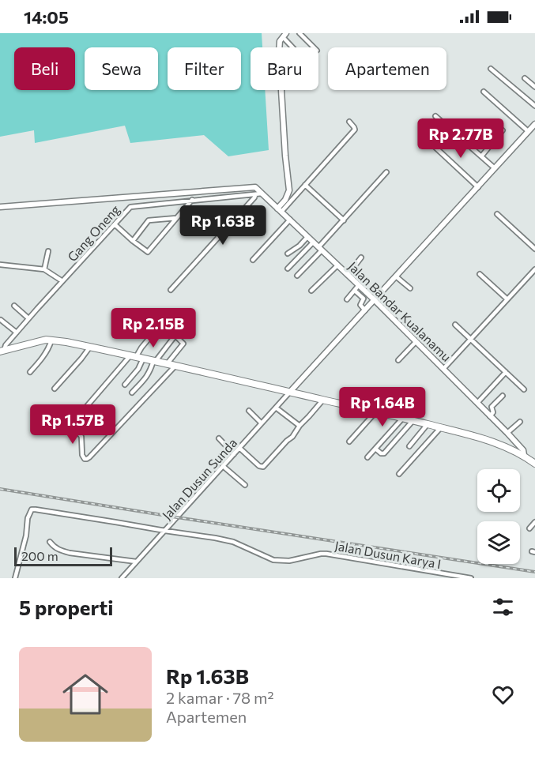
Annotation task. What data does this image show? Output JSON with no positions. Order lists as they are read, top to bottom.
{
  "streets": {
    "street": [
      "Gang Oneng",
      "Jalan Bandar Kualanamu",
      "Jalan Dusun Sunda",
      "Jalan Dusun Karya I"
    ]
  },
  "crossings": [
    ["Gang Oneng", "Jalan Bandar Kualanamu"],
    ["Jalan Dusun Sunda", "Jalan Dusun Karya I"]
  ],
  "scale_bar": "200 m",
  "page": {
    "status": "14:05",
    "chip": [
      "Beli",
      "Sewa",
      "Filter",
      "Baru",
      "Apartemen"
    ],
    "price": [
      "Rp 2.77B",
      "Rp 1.63B",
      "Rp 2.15B",
      "Rp 1.64B",
      "Rp 1.57B"
    ],
    "scale": "200 m",
    "heading": "5 properti",
    "list": [
      {
        "name": "Rp 1.63B",
        "note": "2 kamar · 78 m² · Apartemen"
      }
    ]
  }
}
